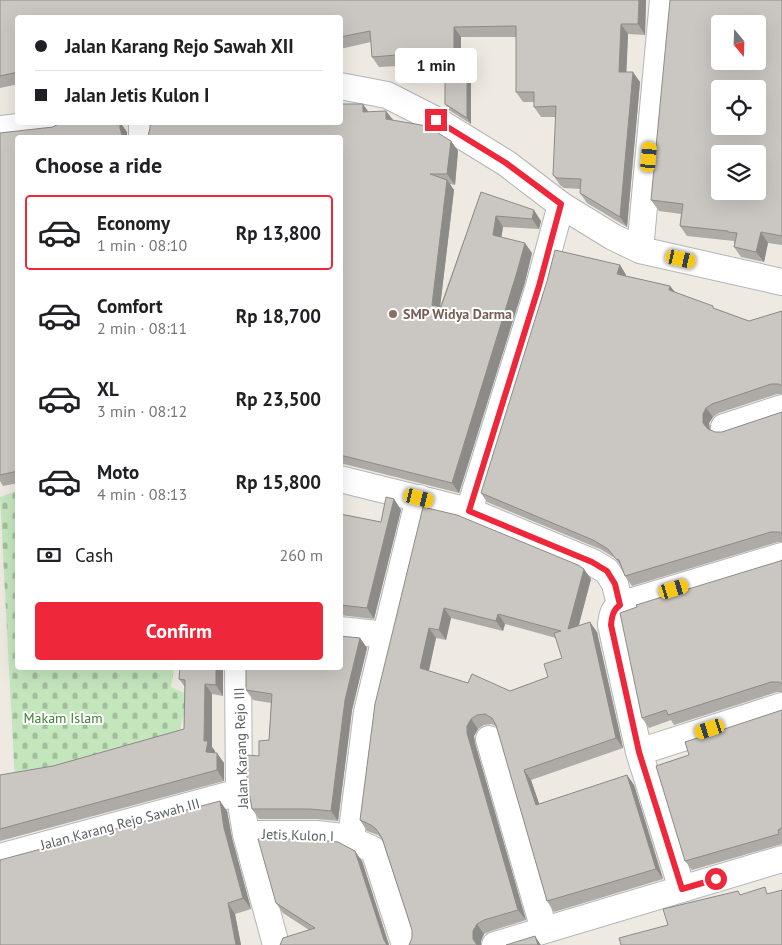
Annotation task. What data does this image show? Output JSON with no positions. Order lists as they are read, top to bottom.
{
  "streets": {
    "street": ["Jalan Karang Rejo III", "Jalan Karang Rejo Sawah III", "Jetis Kulon I"]
  },
  "crossings": [
    ["Jalan Karang Rejo III", "Jalan Karang Rejo Sawah III"],
    ["Jalan Karang Rejo III", "Jetis Kulon I"]
  ],
  "parks": ["Makam Islam"],
  "places": ["SMP Widya Darma"],
  "north": "bottom",
  "page": {
    "banner": ["Jalan Karang Rejo Sawah XII", "Jalan Jetis Kulon I"],
    "bubble": "1 min",
    "heading": "Choose a ride",
    "list": [
      {
        "name": "Economy",
        "note": "1 min · 08:10",
        "value": "Rp 13,800"
      },
      {
        "name": "Comfort",
        "note": "2 min · 08:11",
        "value": "Rp 18,700"
      },
      {
        "name": "XL",
        "note": "3 min · 08:12",
        "value": "Rp 23,500"
      },
      {
        "name": "Moto",
        "note": "4 min · 08:13",
        "value": "Rp 15,800"
      }
    ],
    "pay": ["Cash", "260 m"],
    "buttons": "Confirm"
  }
}
